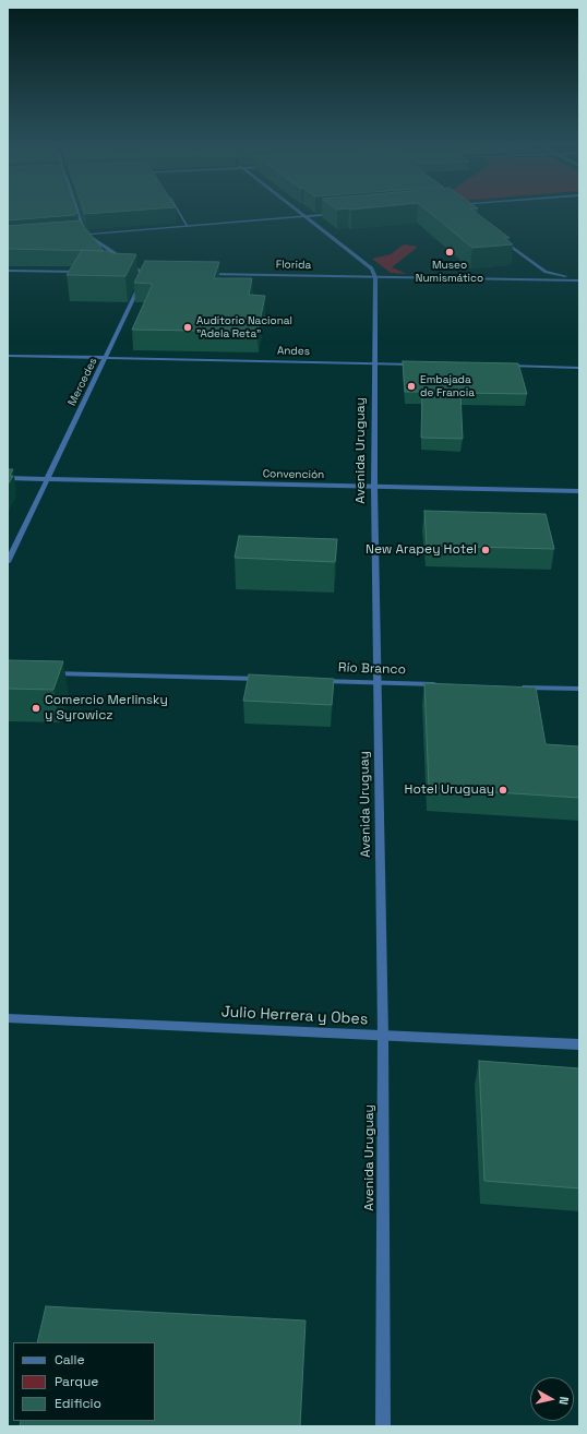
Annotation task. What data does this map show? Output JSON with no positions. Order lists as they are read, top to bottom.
{
  "streets": {
    "street": [
      "Florida",
      "Andes",
      "Mercedes",
      "Avenida Uruguay",
      "Convención",
      "Río Branco",
      "Julio Herrera y Obes"
    ]
  },
  "crossings": [
    ["Florida", "Avenida Uruguay"],
    ["Andes", "Mercedes"],
    ["Andes", "Avenida Uruguay"],
    ["Mercedes", "Convención"],
    ["Avenida Uruguay", "Convención"],
    ["Avenida Uruguay", "Río Branco"],
    ["Avenida Uruguay", "Julio Herrera y Obes"]
  ],
  "places": [
    "Museo Numismático",
    "Auditorio Nacional \"Adela Reta\"",
    "Embajada de Francia",
    "New Arapey Hotel",
    "Comercio Merlinsky y Syrowicz",
    "Hotel Uruguay"
  ],
  "legend": ["Calle", "Parque", "Edificio"],
  "north": "right"
}
